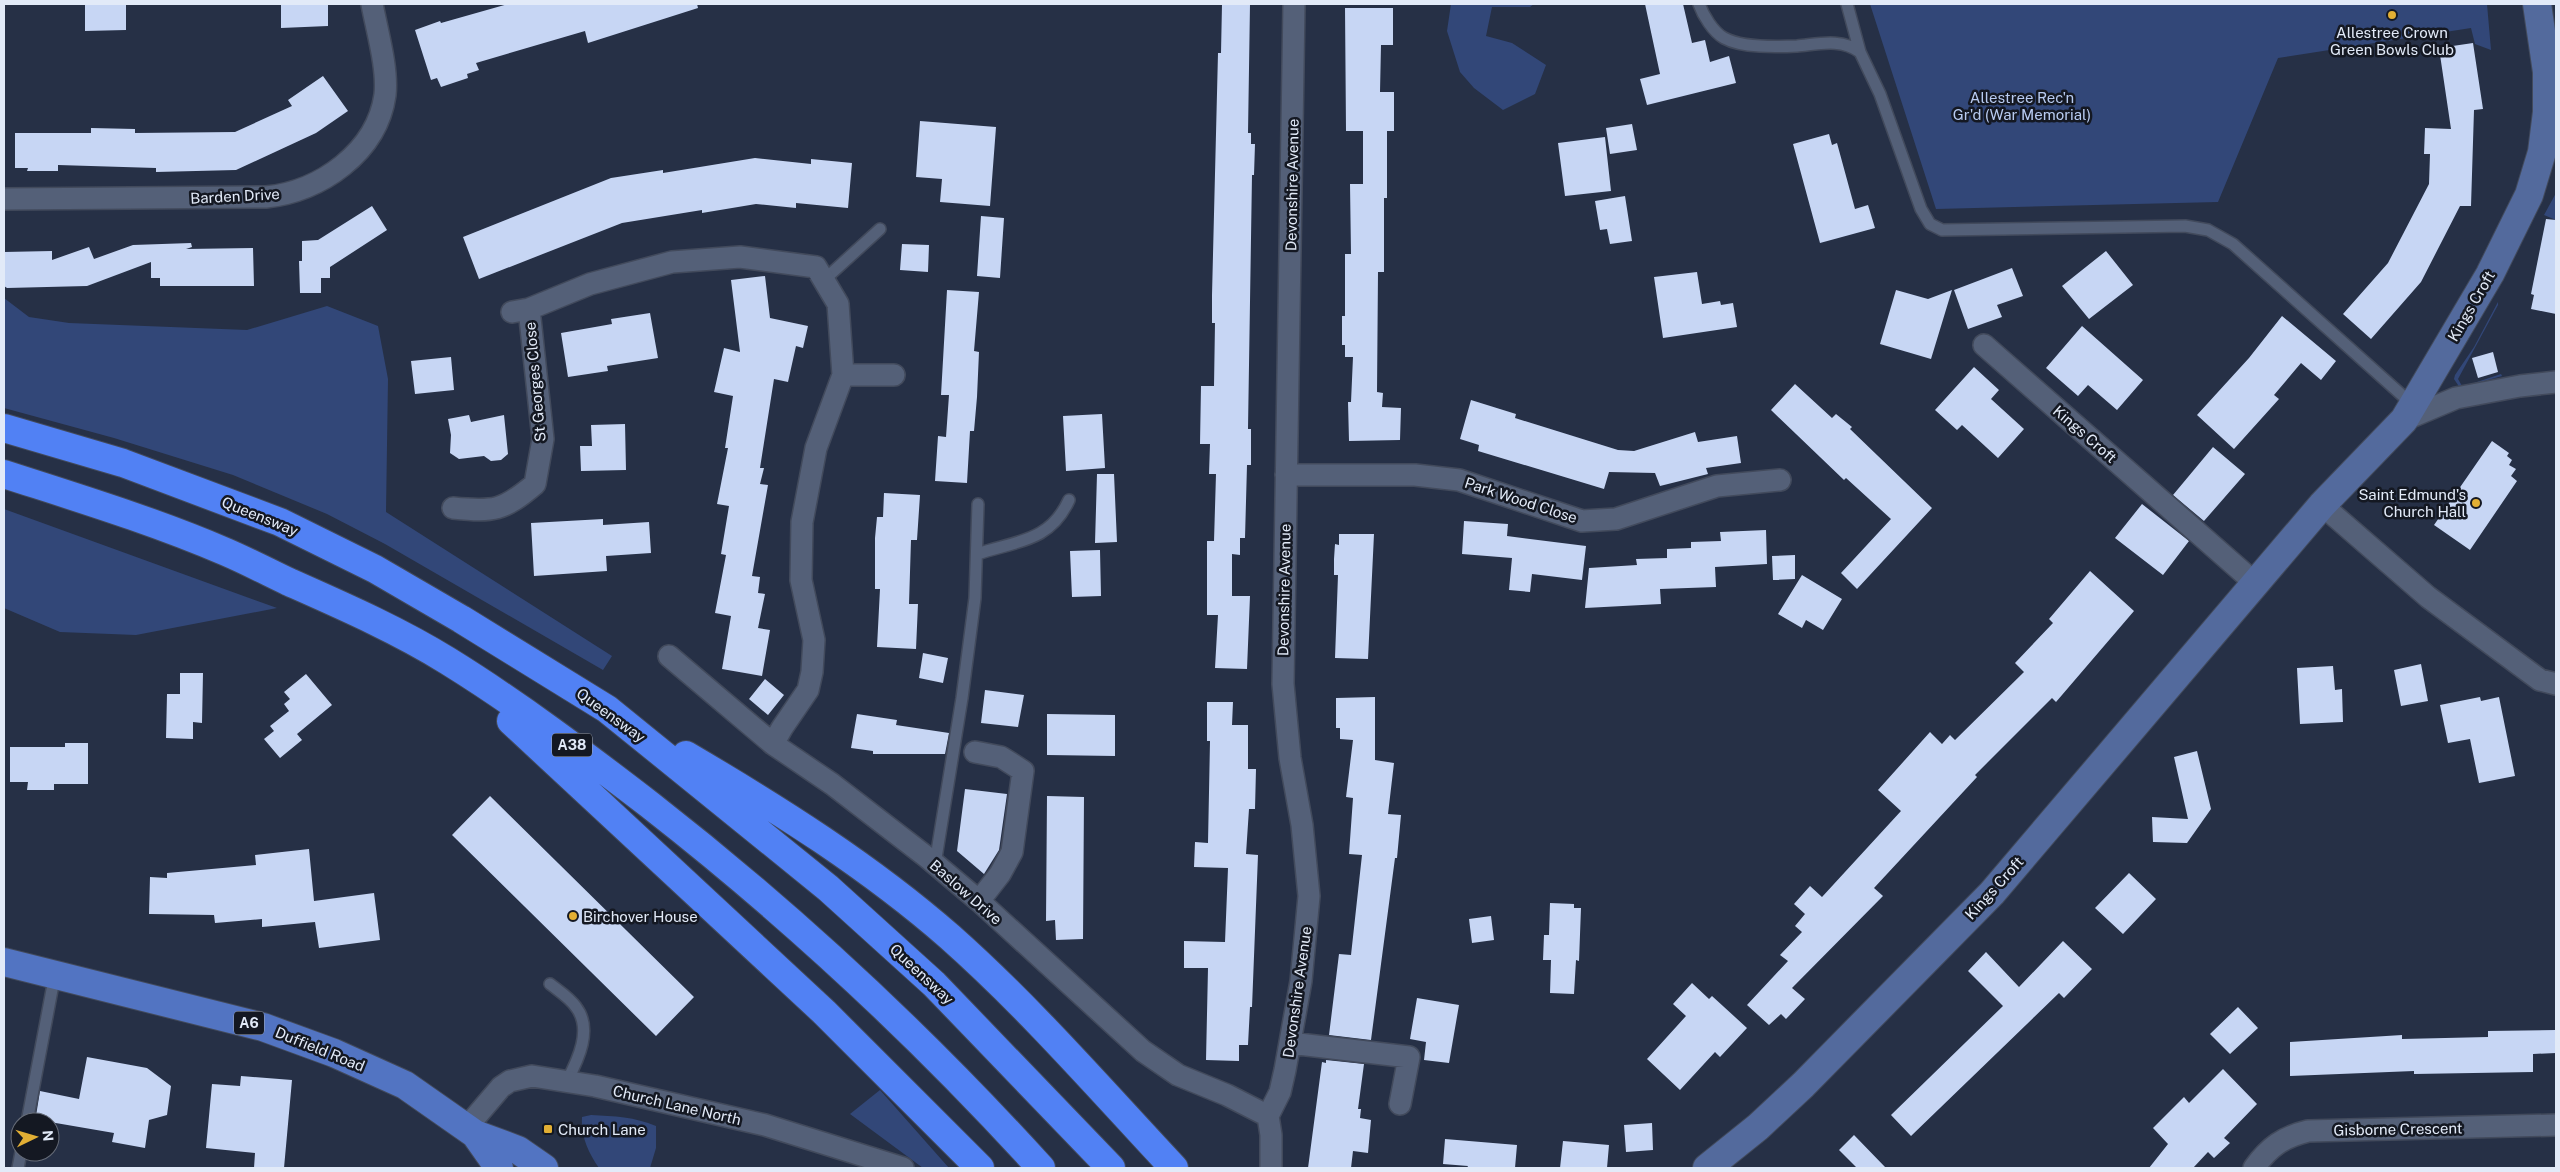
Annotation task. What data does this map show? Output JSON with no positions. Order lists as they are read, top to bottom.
{
  "streets": {
    "highway": ["Queensway", "A38"],
    "main road": ["A6", "Duffield Road"],
    "street": [
      "Devonshire Avenue",
      "Barden Drive",
      "Kings Croft",
      "St Georges Close",
      "Park Wood Close",
      "Baslow Drive",
      "Church Lane North",
      "Gisborne Crescent"
    ]
  },
  "crossings": [
    ["Devonshire Avenue", "Park Wood Close"],
    ["Devonshire Avenue", "Baslow Drive"],
    ["St Georges Close", "Baslow Drive"],
    ["Duffield Road", "Church Lane North"]
  ],
  "parks": ["Allestree Rec'n Gr'd (War Memorial)"],
  "places": {
    "other": ["Allestree Crown Green Bowls Club", "Saint Edmund's Church Hall", "Birchover House"],
    "transit": ["Church Lane"]
  },
  "north": "right"
}
